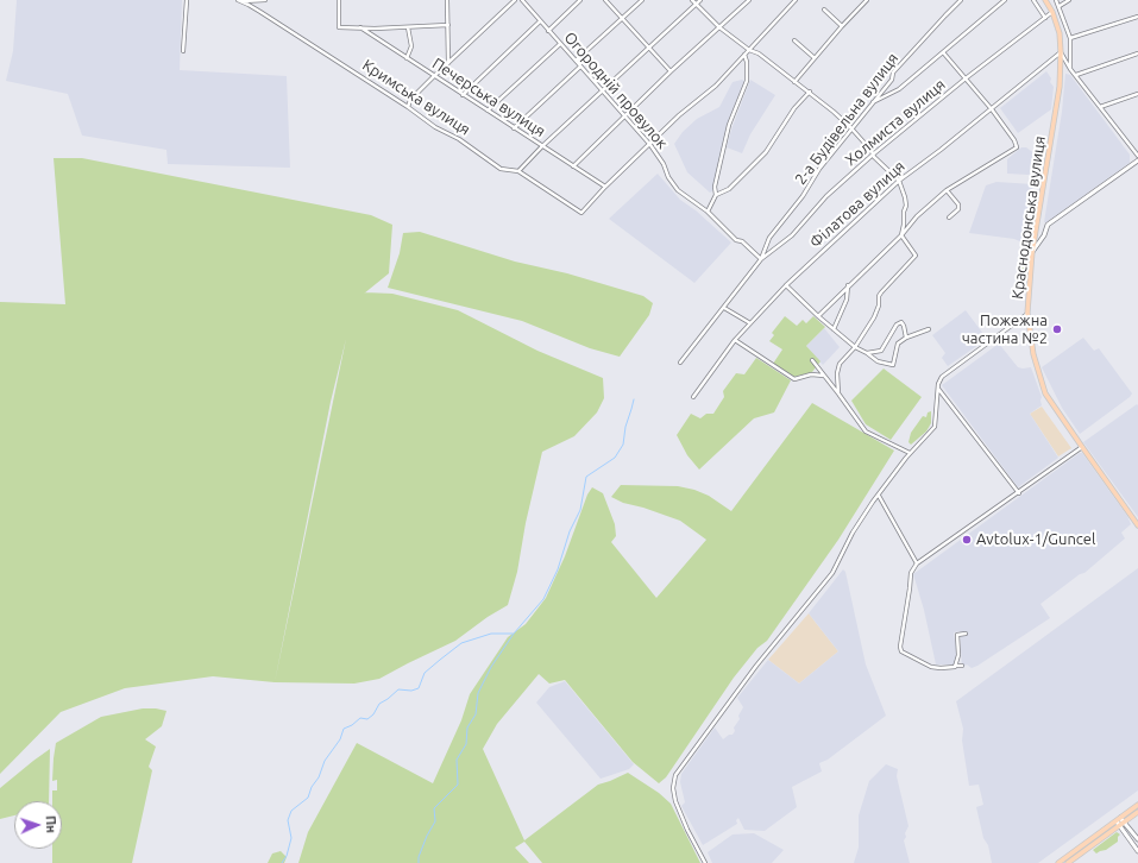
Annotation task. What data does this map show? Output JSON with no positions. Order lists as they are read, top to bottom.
{
  "streets": {
    "main road": ["Краснодонська вулиця"],
    "street": [
      "Огородній провулок",
      "Кримська вулиця",
      "Печерська вулиця",
      "2-а Будівельна вулиця",
      "Холмиста вулиця",
      "Філатова вулиця"
    ]
  },
  "crossings": [
    ["Огородній провулок", "2-а Будівельна вулиця"],
    ["Огородній провулок", "Холмиста вулиця"],
    ["Кримська вулиця", "Печерська вулиця"],
    ["2-а Будівельна вулиця", "Холмиста вулиця"],
    ["Холмиста вулиця", "Краснодонська вулиця"],
    ["Філатова вулиця", "Краснодонська вулиця"]
  ],
  "places": ["Пожежна частина №2", "Avtolux-1/Guncel"],
  "north": "right"
}
